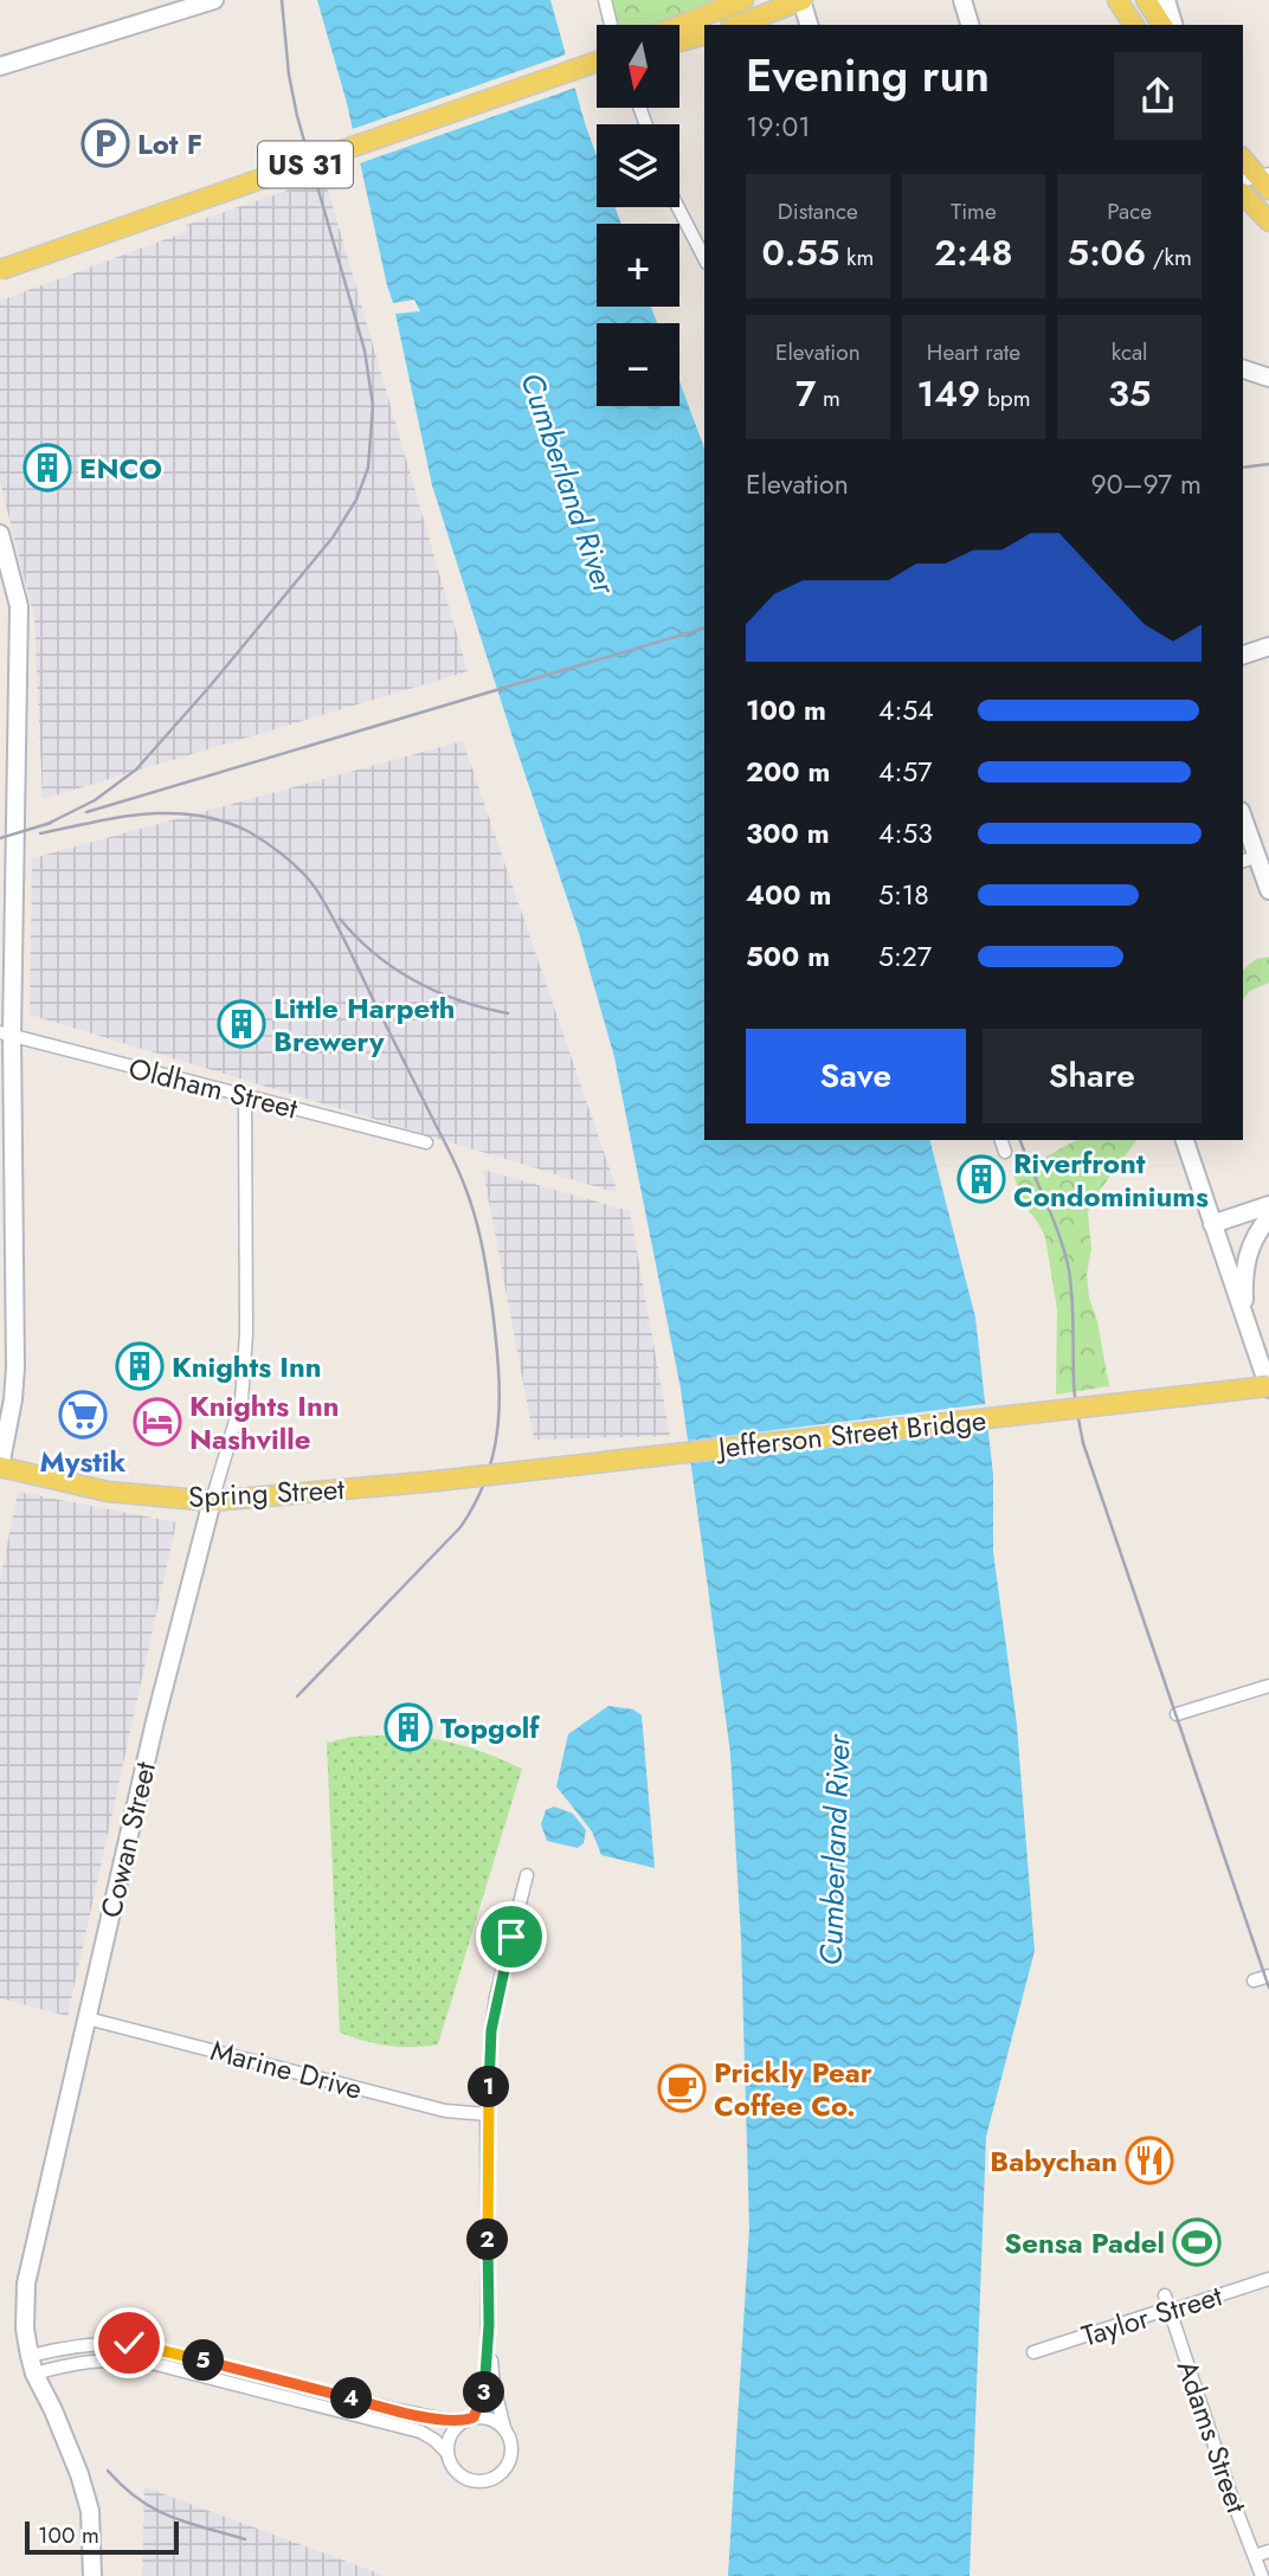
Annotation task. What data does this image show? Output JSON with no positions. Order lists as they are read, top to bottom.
{
  "streets": {
    "main road": ["US 31", "Jefferson Street Bridge", "Spring Street"],
    "street": [
      "Oldham Street",
      "Cowan Street",
      "Marine Drive",
      "Taylor Street",
      "Adams Street"
    ]
  },
  "crossings": [
    ["Oldham Street", "Cowan Street"],
    ["Jefferson Street Bridge", "Spring Street"],
    ["Spring Street", "Cowan Street"],
    ["Cowan Street", "Marine Drive"],
    ["Taylor Street", "Adams Street"]
  ],
  "water": ["Cumberland River"],
  "places": {
    "parking": ["Lot F"],
    "building": [
      "ENCO",
      "Little Harpeth Brewery",
      "Riverfront Condominiums",
      "Knights Inn",
      "Topgolf"
    ],
    "supermarket": ["Mystik"],
    "hotel": ["Knights Inn Nashville"],
    "cafe": ["Prickly Pear Coffee Co."],
    "restaurant": ["Babychan"],
    "sports": ["Sensa Padel"]
  },
  "scale_bar": "100 m",
  "north": "bottom",
  "page": {
    "map_buttons": ["+", "−"],
    "heading": ["Evening run", "19:01"],
    "stats": [
      ["Distance", "0.55 km"],
      ["Time", "2:48"],
      ["Pace", "5:06 /km"],
      ["Elevation", "7 m"],
      ["Heart rate", "149 bpm"],
      ["kcal", "35"]
    ],
    "chart": ["Elevation", "90–97 m"],
    "list": [
      {
        "name": "100 m",
        "note": "4:54"
      },
      {
        "name": "200 m",
        "note": "4:57"
      },
      {
        "name": "300 m",
        "note": "4:53"
      },
      {
        "name": "400 m",
        "note": "5:18"
      },
      {
        "name": "500 m",
        "note": "5:27"
      }
    ],
    "buttons": ["Save", "Share"],
    "pins": [
      "1",
      "2",
      "5",
      "3",
      "4"
    ],
    "scale": "100 m"
  }
}
